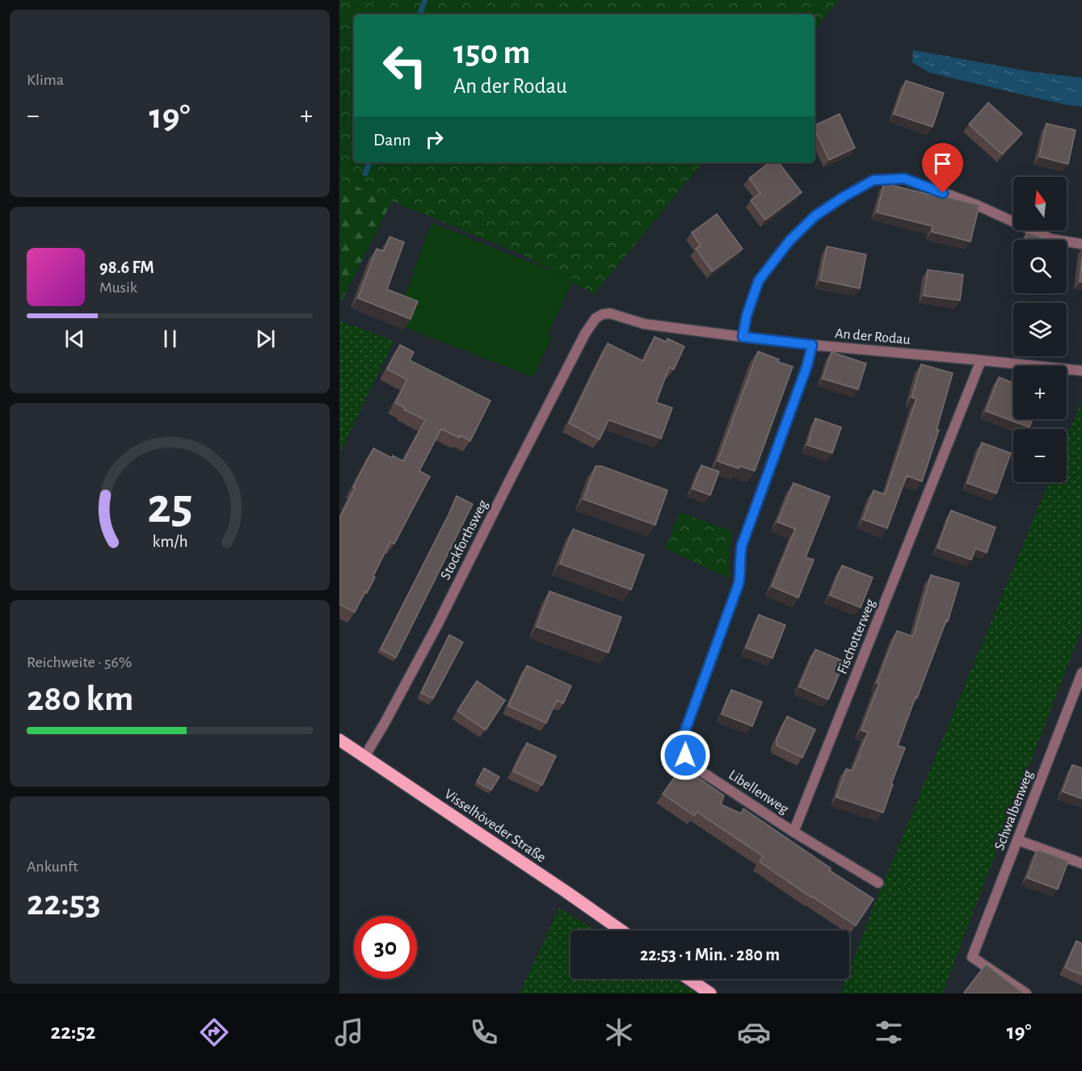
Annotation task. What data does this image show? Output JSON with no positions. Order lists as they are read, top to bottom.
{
  "streets": {
    "main road": ["Visselhöveder Straße"],
    "street": [
      "An der Rodau",
      "Stockforthsweg",
      "Fischotterweg",
      "Libellenweg",
      "Schwalbenweg"
    ]
  },
  "crossings": [
    ["An der Rodau", "Stockforthsweg"],
    ["An der Rodau", "Fischotterweg"],
    ["An der Rodau", "Libellenweg"],
    ["Stockforthsweg", "Visselhöveder Straße"],
    ["Fischotterweg", "Libellenweg"]
  ],
  "north": "top",
  "page": {
    "tile": [
      "Klima",
      ["Reichweite · 56%", "280 km"],
      ["Ankunft", "22:53"]
    ],
    "turn": ["150 m", "An der Rodau"],
    "heat": ["−", "19°", "+"],
    "then": "Dann",
    "map_buttons": ["+", "−"],
    "song": ["98.6 FM", "Musik"],
    "limit": "30",
    "trip": "22:53 · 1 Min. · 280 m",
    "tabs": ["22:52", "19°"],
    "gauge": ["25", "km/h"]
  }
}
